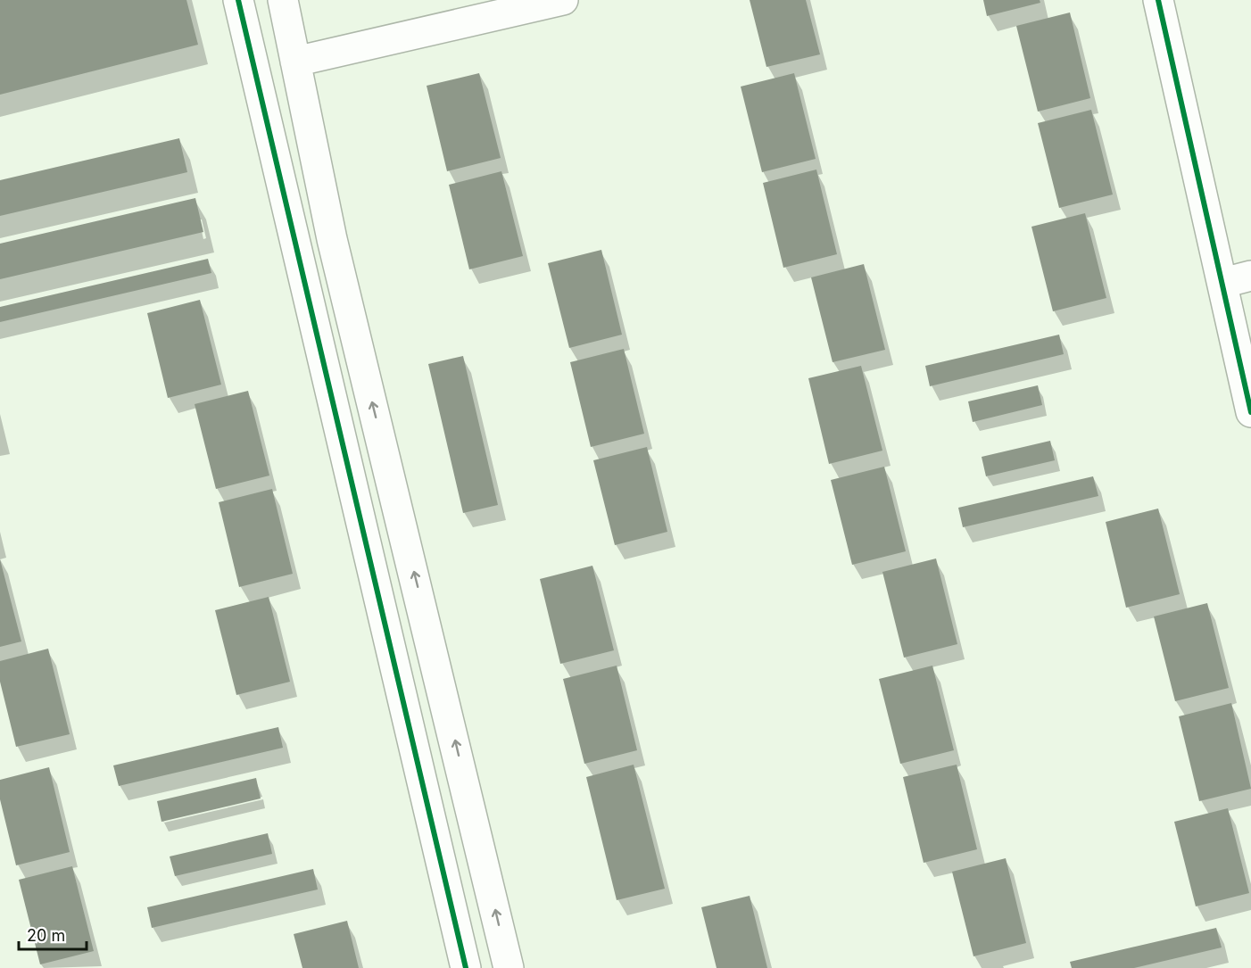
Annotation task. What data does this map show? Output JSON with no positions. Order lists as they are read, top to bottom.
{
  "scale_bar": "20 m"
}
